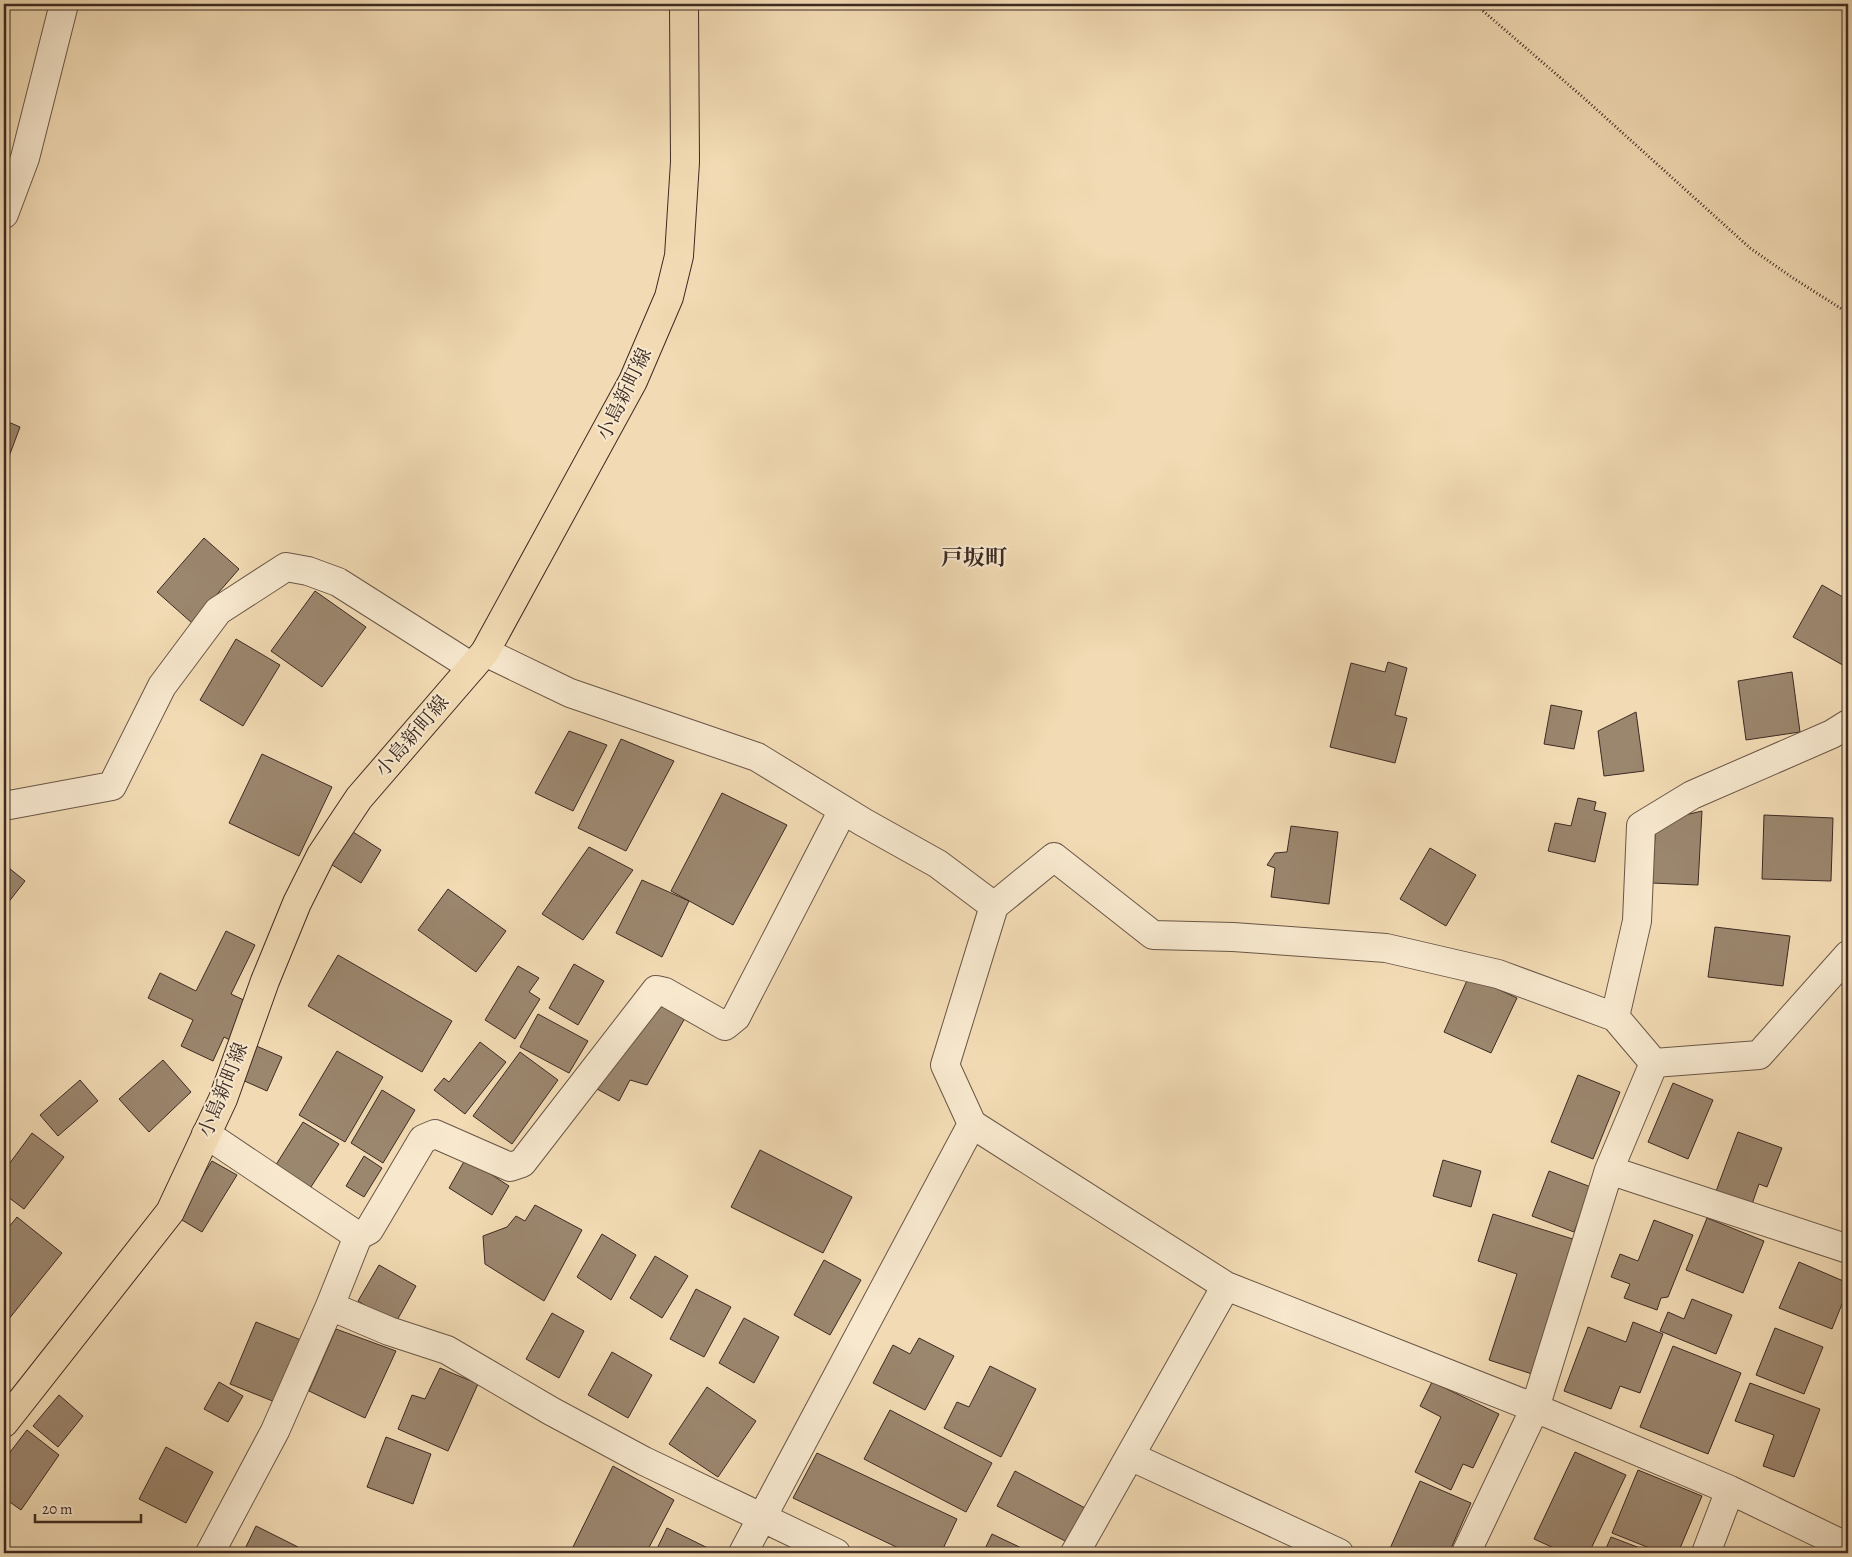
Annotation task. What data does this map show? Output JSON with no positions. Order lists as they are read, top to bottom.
{
  "streets": {
    "main road": ["小島新町線"]
  },
  "districts": ["戸坂町"],
  "scale_bar": "20 m"
}
